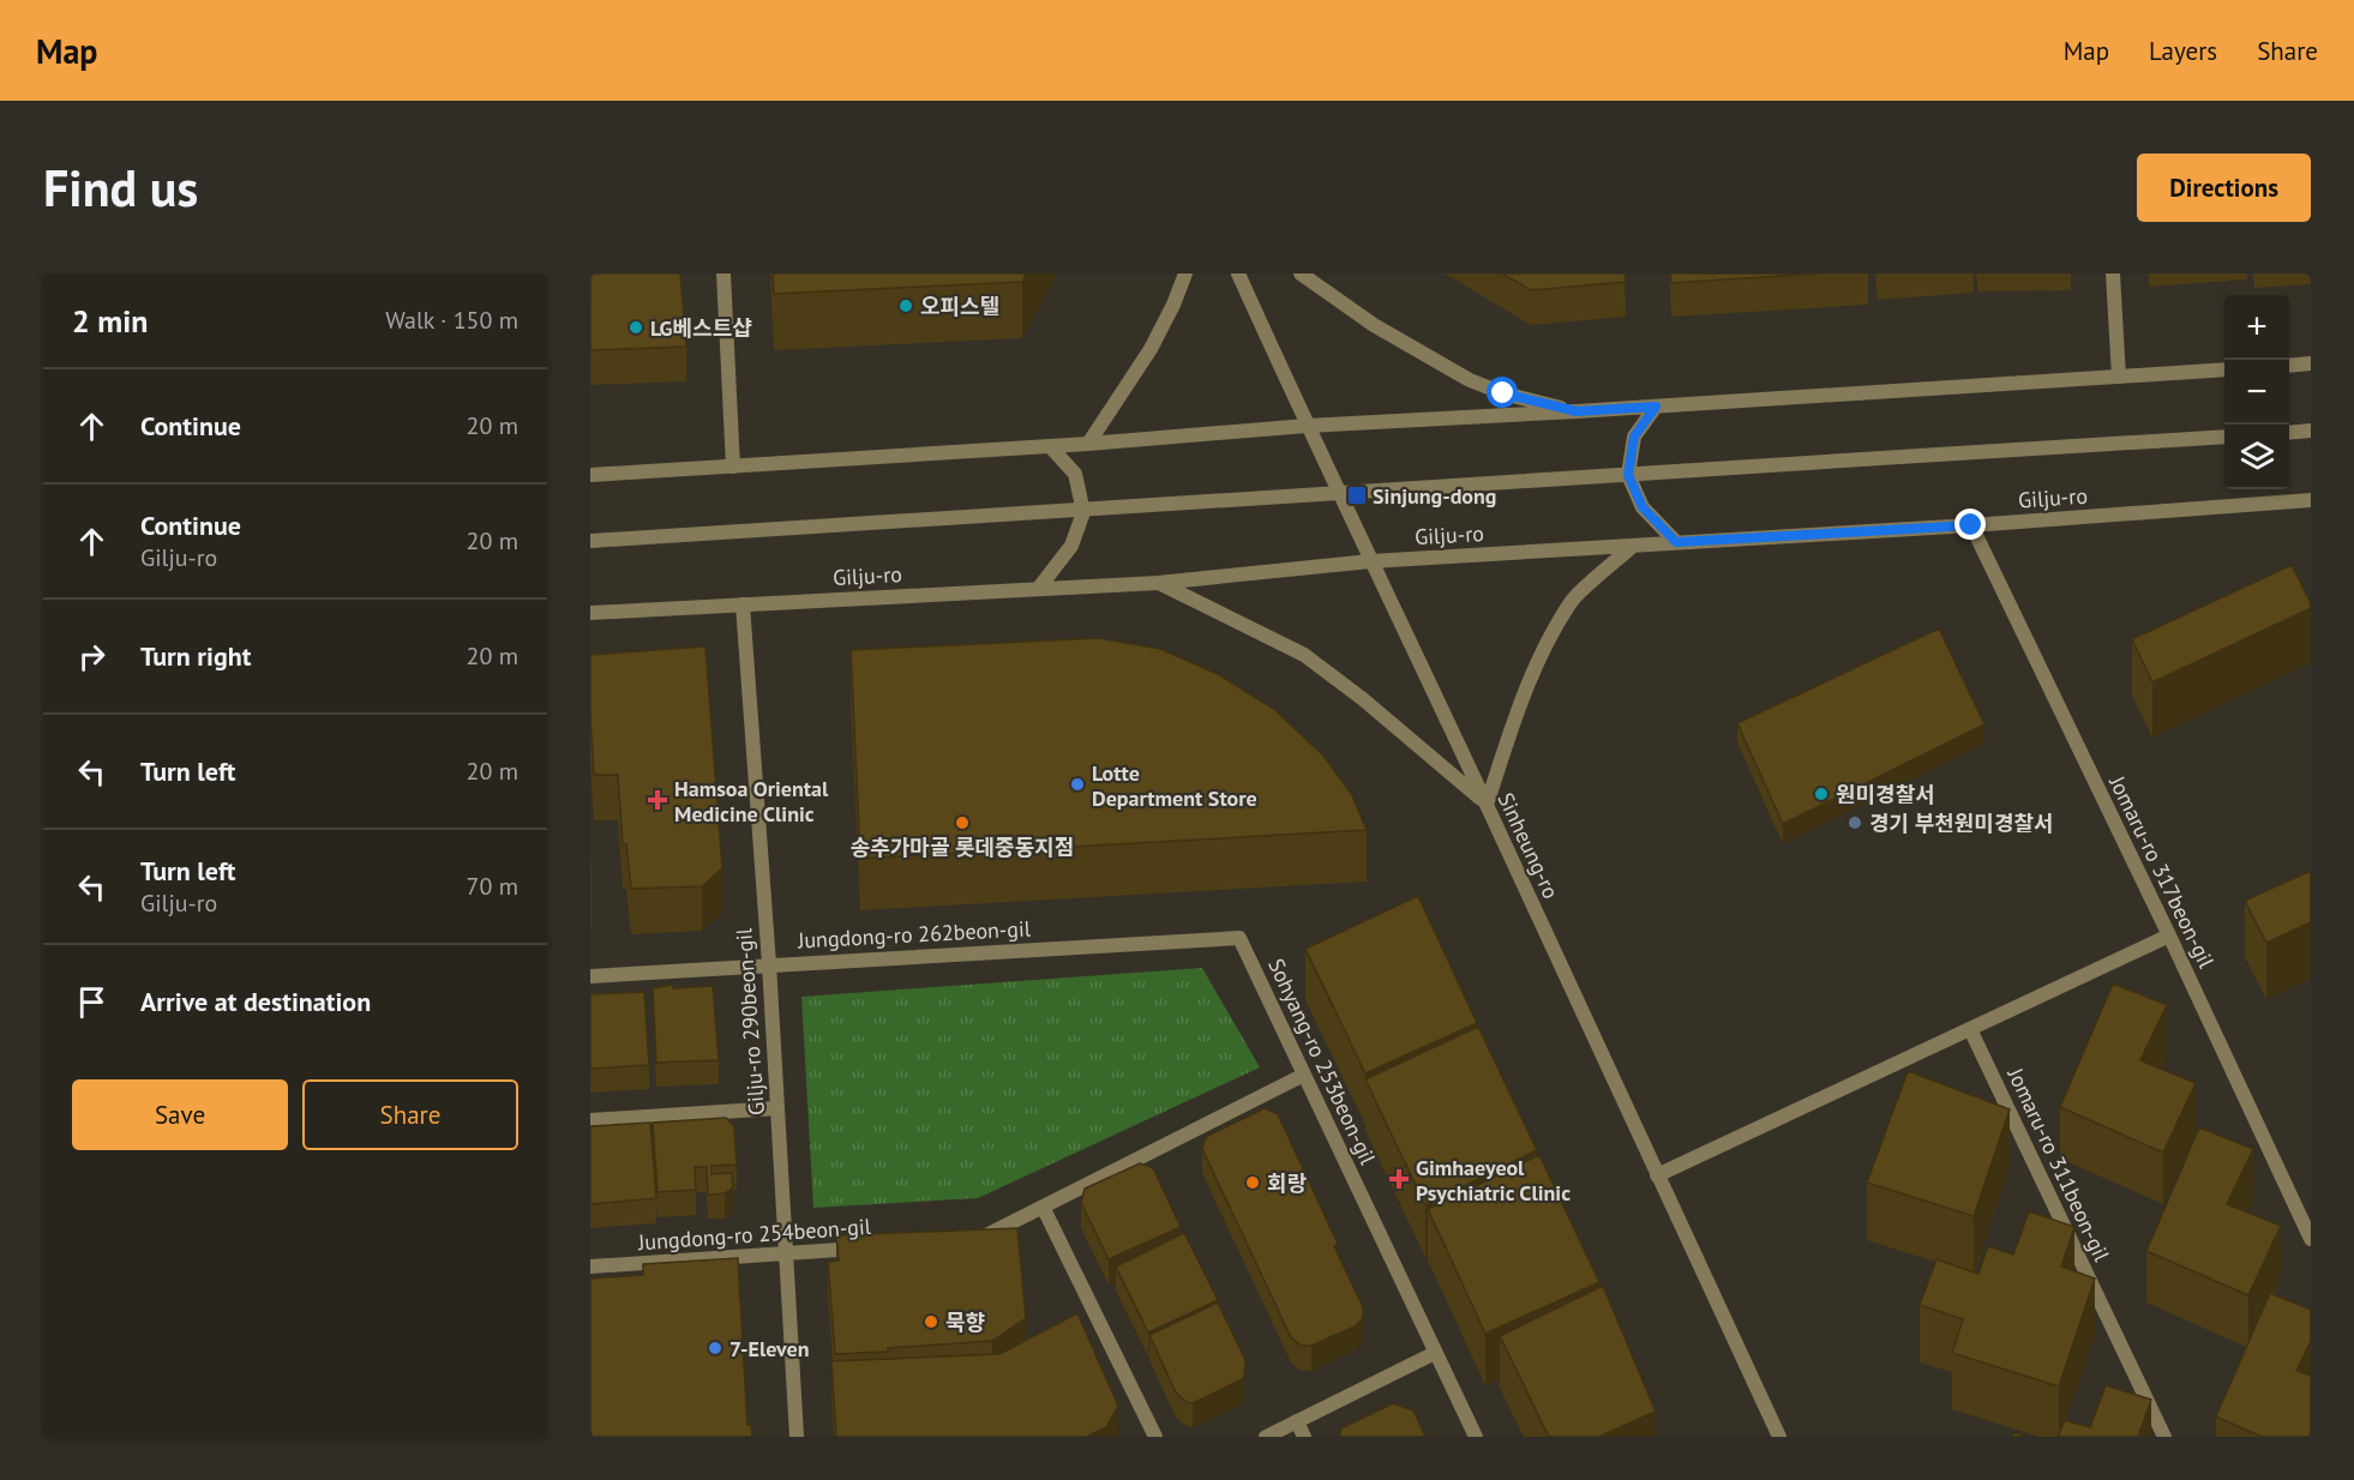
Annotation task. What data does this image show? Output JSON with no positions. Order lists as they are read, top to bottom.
{
  "streets": {
    "street": [
      "Gilju-ro",
      "Sinheung-ro",
      "Jomaru-ro 317beon-gil",
      "Jungdong-ro 262beon-gil",
      "Gilju-ro 290beon-gil",
      "Sohyang-ro 253beon-gil",
      "Jomaru-ro 311beon-gil",
      "Jungdong-ro 254beon-gil"
    ]
  },
  "crossings": [
    ["Gilju-ro", "Sinheung-ro"],
    ["Gilju-ro", "Jomaru-ro 317beon-gil"],
    ["Gilju-ro", "Gilju-ro 290beon-gil"],
    ["Jungdong-ro 262beon-gil", "Gilju-ro 290beon-gil"],
    ["Jungdong-ro 262beon-gil", "Sohyang-ro 253beon-gil"],
    ["Gilju-ro 290beon-gil", "Jungdong-ro 254beon-gil"]
  ],
  "places": {
    "other": [
      "오피스텔",
      "LG베스트샵",
      "Lotte Department Store",
      "원미경찰서",
      "송추가마골 롯데중동지점",
      "경기 부천원미경찰서",
      "회랑",
      "묵향",
      "7-Eleven"
    ],
    "transit": ["Sinjung-dong"],
    "health": ["Hamsoa Oriental Medicine Clinic", "Gimhaeyeol Psychiatric Clinic"]
  },
  "page": {
    "header": "Map",
    "nav": ["Map", "Layers", "Share"],
    "buttons": [
      "Directions",
      ["Save", "Share"]
    ],
    "title": "Find us",
    "heading": ["2 min", "Walk · 150 m"],
    "map_buttons": ["+", "−"],
    "list": [
      ["Continue", "20 m"],
      ["Continue", "Gilju-ro", "20 m"],
      ["Turn right", "20 m"],
      ["Turn left", "20 m"],
      ["Turn left", "Gilju-ro", "70 m"],
      "Arrive at destination"
    ]
  }
}
